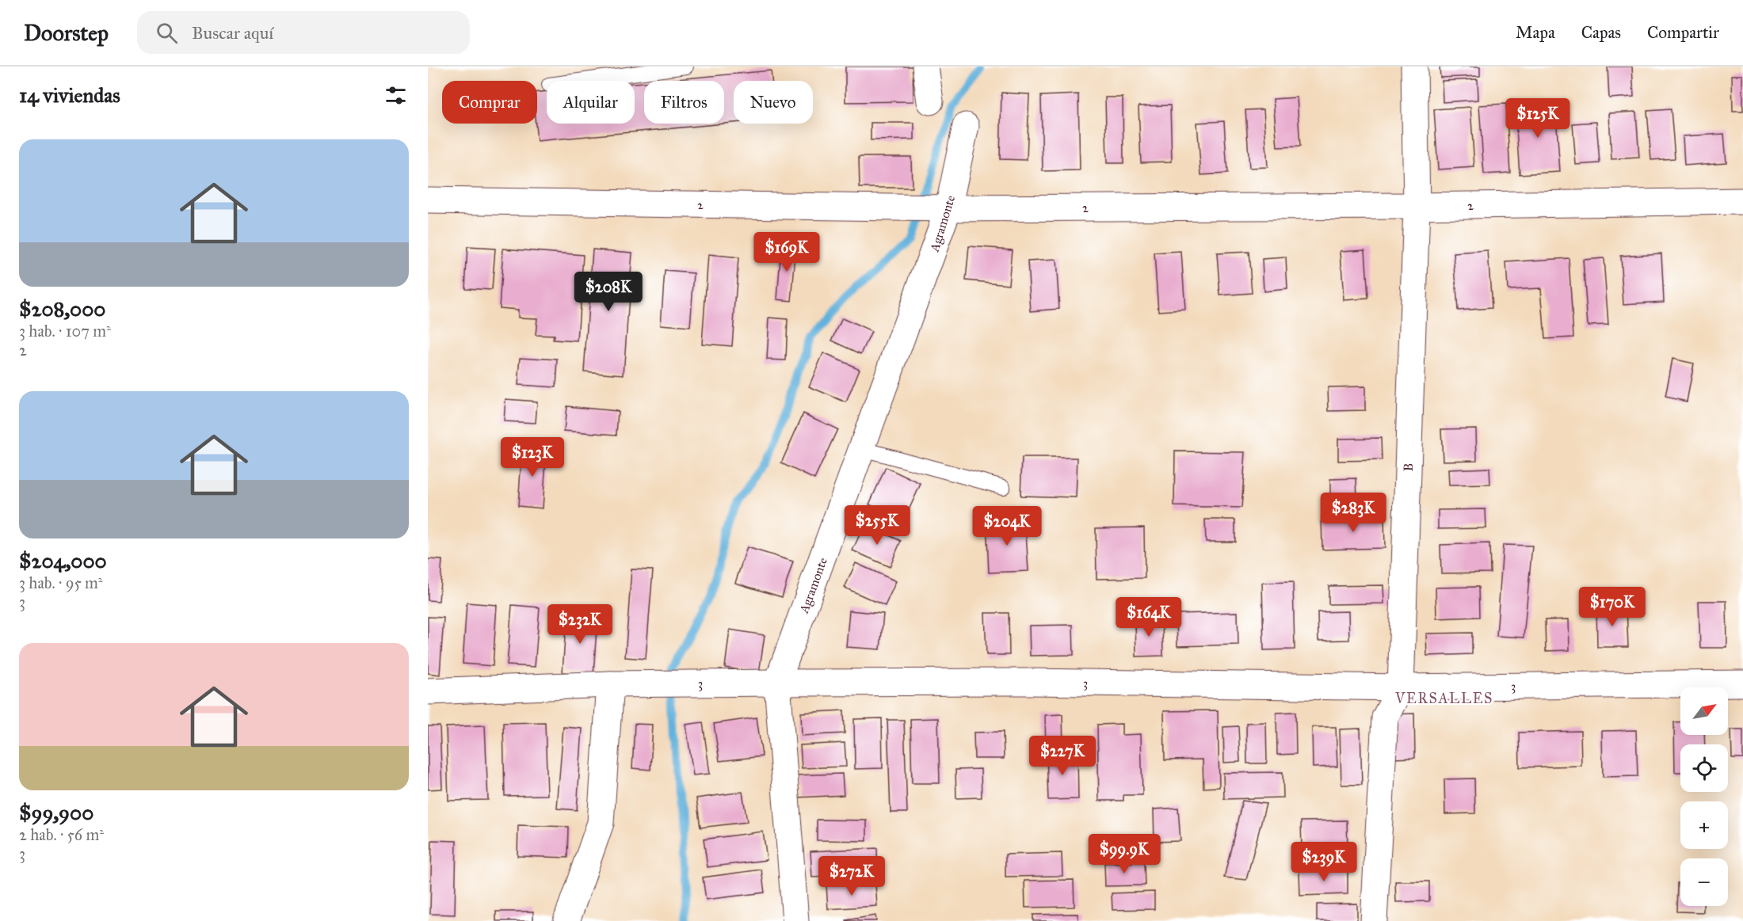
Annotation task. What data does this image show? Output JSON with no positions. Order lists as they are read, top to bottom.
{
  "streets": {
    "street": [
      "2",
      "Agramonte",
      "B",
      "3"
    ]
  },
  "crossings": [
    ["2", "Agramonte"],
    ["2", "B"],
    ["Agramonte", "3"],
    ["B", "3"]
  ],
  "districts": ["VERSALLES"],
  "north": "top right",
  "page": {
    "header": "Doorstep",
    "search": "Buscar aquí",
    "nav": ["Mapa", "Capas", "Compartir"],
    "heading": "14 viviendas",
    "chip": [
      "Comprar",
      "Alquilar",
      "Filtros",
      "Nuevo"
    ],
    "price": [
      "$125K",
      "$169K",
      "$208K",
      "$123K",
      "$283K",
      "$255K",
      "$204K",
      "$170K",
      "$164K",
      "$232K",
      "$227K",
      "$99.9K",
      "$239K",
      "$272K"
    ],
    "list": [
      {
        "name": "$208,000",
        "note": "3 hab. · 107 m² · 2"
      },
      {
        "name": "$204,000",
        "note": "3 hab. · 95 m² · 3"
      },
      {
        "name": "$99,900",
        "note": "2 hab. · 56 m² · 3"
      }
    ],
    "map_buttons": ["+", "−"]
  }
}
